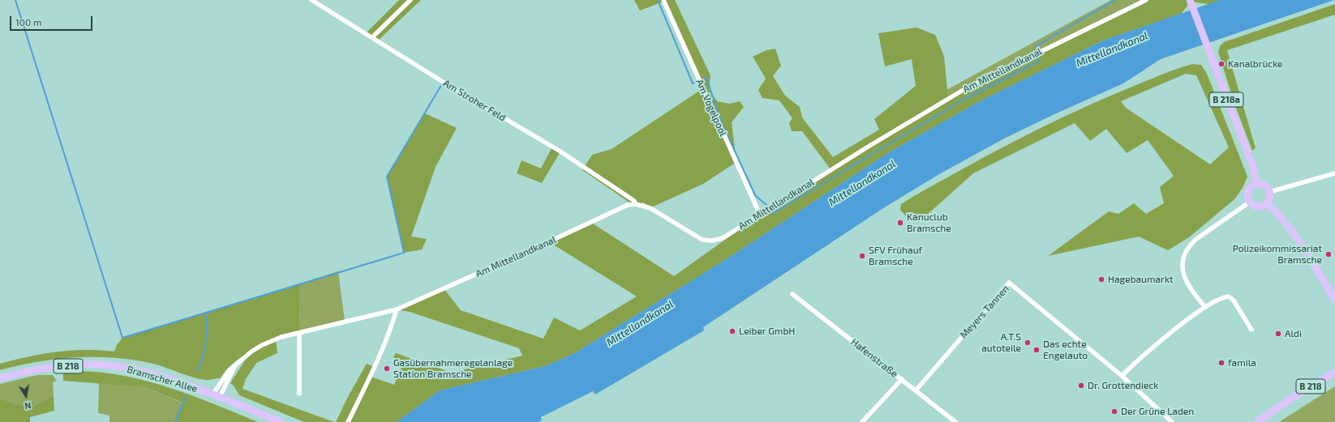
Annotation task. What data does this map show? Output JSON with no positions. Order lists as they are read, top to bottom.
{
  "streets": {
    "main road": ["B 218a", "B 218", "Bramscher Allee"],
    "street": [
      "Am Mittellandkanal",
      "Am Stroher Feld",
      "Am Vogelpool",
      "Meyers Tannen",
      "Hafenstraße"
    ]
  },
  "crossings": [
    ["Am Mittellandkanal", "Am Stroher Feld"],
    ["Am Mittellandkanal", "Am Vogelpool"],
    ["Am Mittellandkanal", "Bramscher Allee"],
    ["Meyers Tannen", "Hafenstraße"]
  ],
  "water": ["Mittellandkanal"],
  "places": [
    "Kanalbrücke",
    "Kanuclub Bramsche",
    "Polizeikommissariat Bramsche",
    "SFV Frühauf Bramsche",
    "Hagebaumarkt",
    "Leiber GmbH",
    "Aldi",
    "A.T.S autoteile",
    "Das echte Engelauto",
    "famila",
    "Gasübernahmeregelanlage Station Bramsche",
    "Dr. Grottendieck",
    "Der Grüne Laden"
  ],
  "scale_bar": "100 m",
  "north": "bottom"
}
